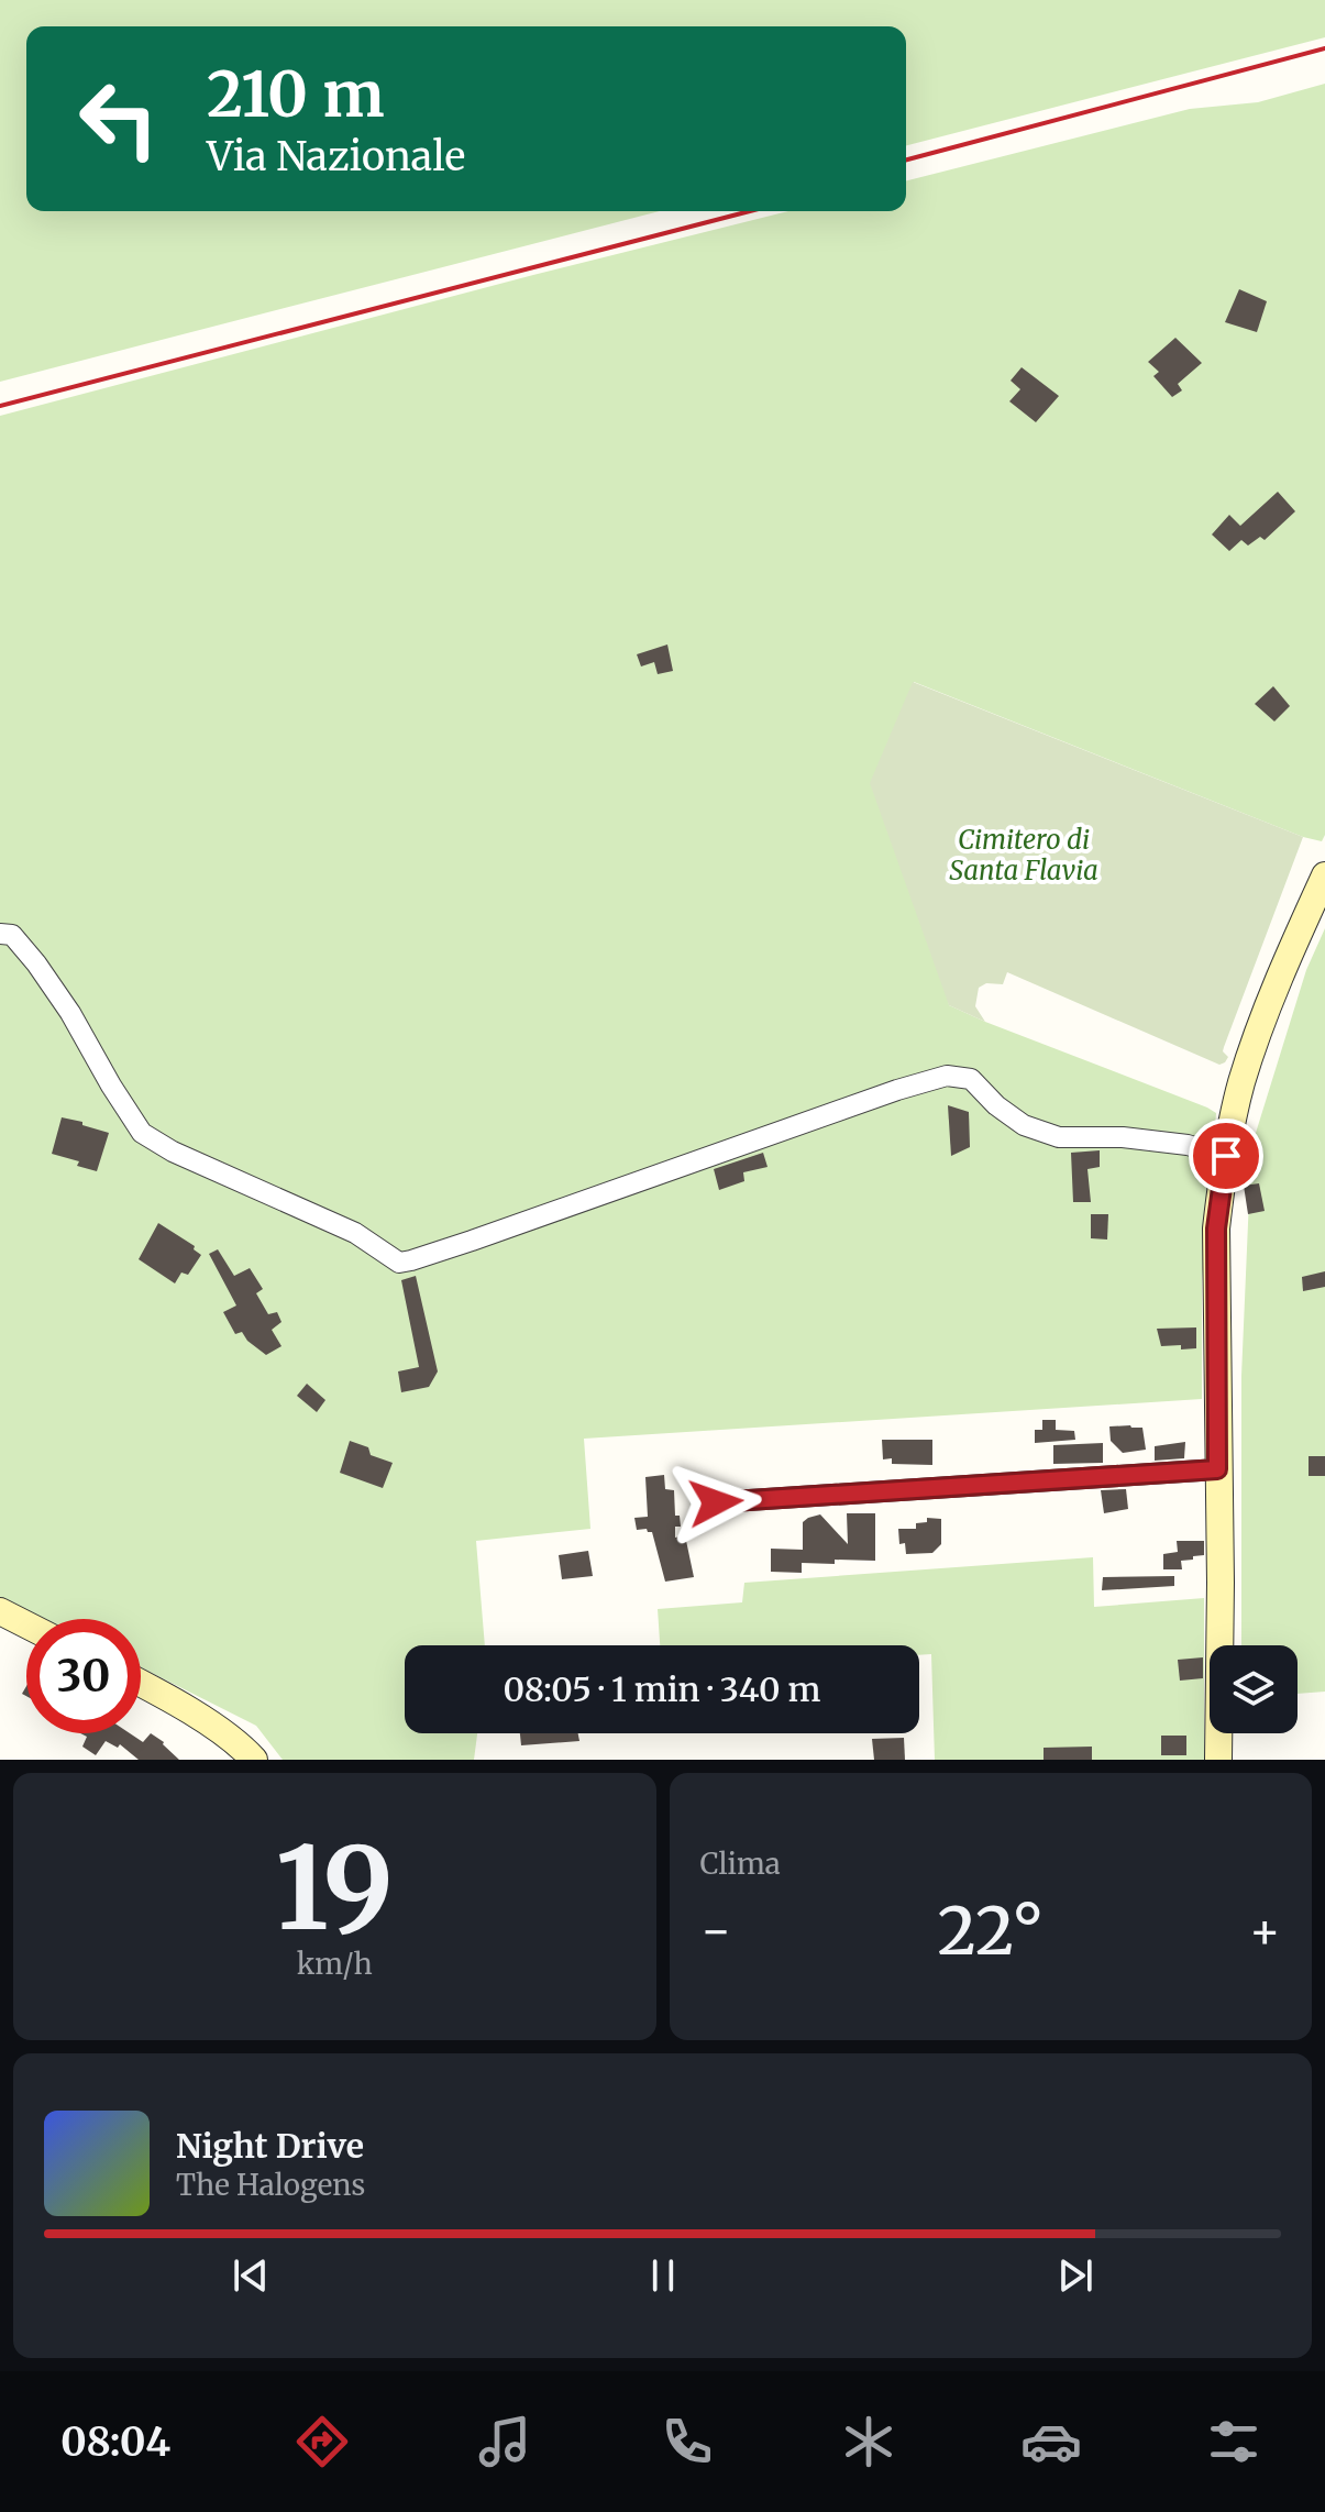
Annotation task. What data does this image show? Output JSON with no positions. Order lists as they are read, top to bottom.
{
  "parks": ["Cimitero di Santa Flavia"],
  "page": {
    "turn": ["210 m", "Via Nazionale"],
    "limit": "30",
    "trip": "08:05 · 1 min · 340 m",
    "tile": [
      ["19", "km/h"],
      "Clima"
    ],
    "heat": ["−", "22°", "+"],
    "song": ["Night Drive", "The Halogens"],
    "tabs": "08:04"
  }
}
